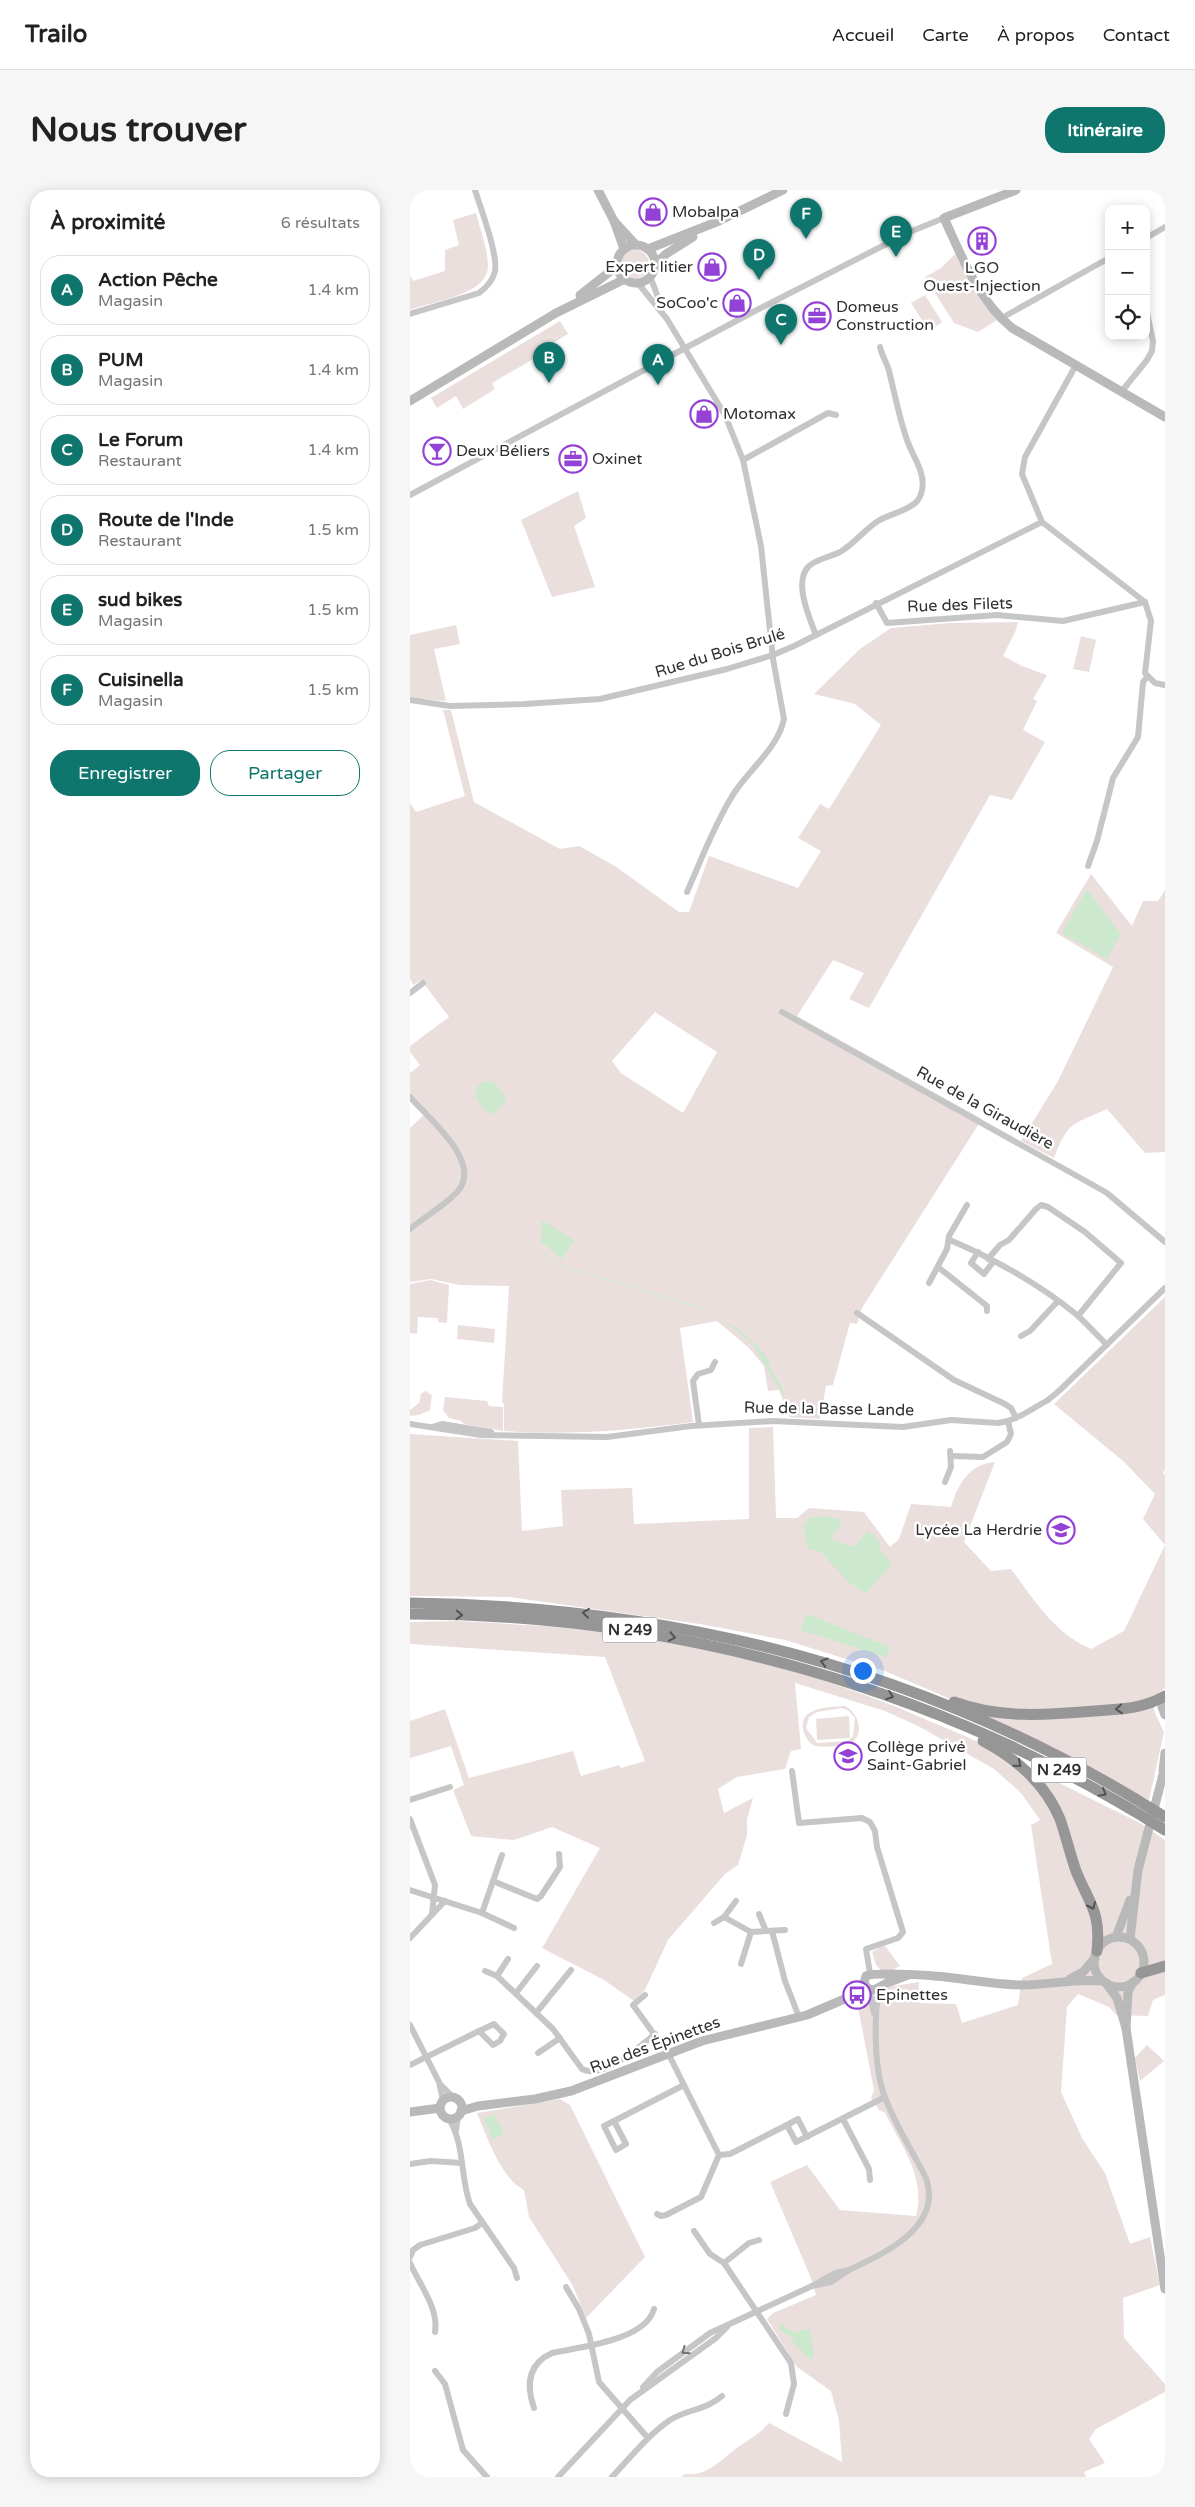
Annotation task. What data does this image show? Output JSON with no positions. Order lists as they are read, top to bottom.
{
  "streets": {
    "highway": ["N 249"],
    "main road": ["Rue des Épinettes"],
    "street": [
      "Rue des Filets",
      "Rue du Bois Brulé",
      "Rue de la Giraudière",
      "Rue de la Basse Lande"
    ]
  },
  "crossings": [
    ["Rue des Filets", "Rue du Bois Brulé"]
  ],
  "places": {
    "shop": [
      "Mobalpa",
      "Expert litier",
      "SoCoo'c",
      "Motomax"
    ],
    "building": ["LGO Ouest-Injection"],
    "office": ["Domeus Construction", "Oxinet"],
    "bar": ["Deux Béliers"],
    "school or university": ["Lycée La Herdrie", "Collège privé Saint-Gabriel"],
    "bus stop": ["Epinettes"]
  },
  "page": {
    "header": "Trailo",
    "nav": [
      "Accueil",
      "Carte",
      "À propos",
      "Contact"
    ],
    "buttons": [
      "Itinéraire",
      ["Enregistrer", "Partager"]
    ],
    "title": "Nous trouver",
    "heading": ["À proximité", "6 résultats"],
    "pins": [
      "F",
      "E",
      "D",
      "C",
      "B",
      "A"
    ],
    "map_buttons": ["+", "−"],
    "list": [
      {
        "mark": "A",
        "name": "Action Pêche",
        "note": "Magasin",
        "value": "1.4 km"
      },
      {
        "mark": "B",
        "name": "PUM",
        "note": "Magasin",
        "value": "1.4 km"
      },
      {
        "mark": "C",
        "name": "Le Forum",
        "note": "Restaurant",
        "value": "1.4 km"
      },
      {
        "mark": "D",
        "name": "Route de l'Inde",
        "note": "Restaurant",
        "value": "1.5 km"
      },
      {
        "mark": "E",
        "name": "sud bikes",
        "note": "Magasin",
        "value": "1.5 km"
      },
      {
        "mark": "F",
        "name": "Cuisinella",
        "note": "Magasin",
        "value": "1.5 km"
      }
    ]
  }
}
